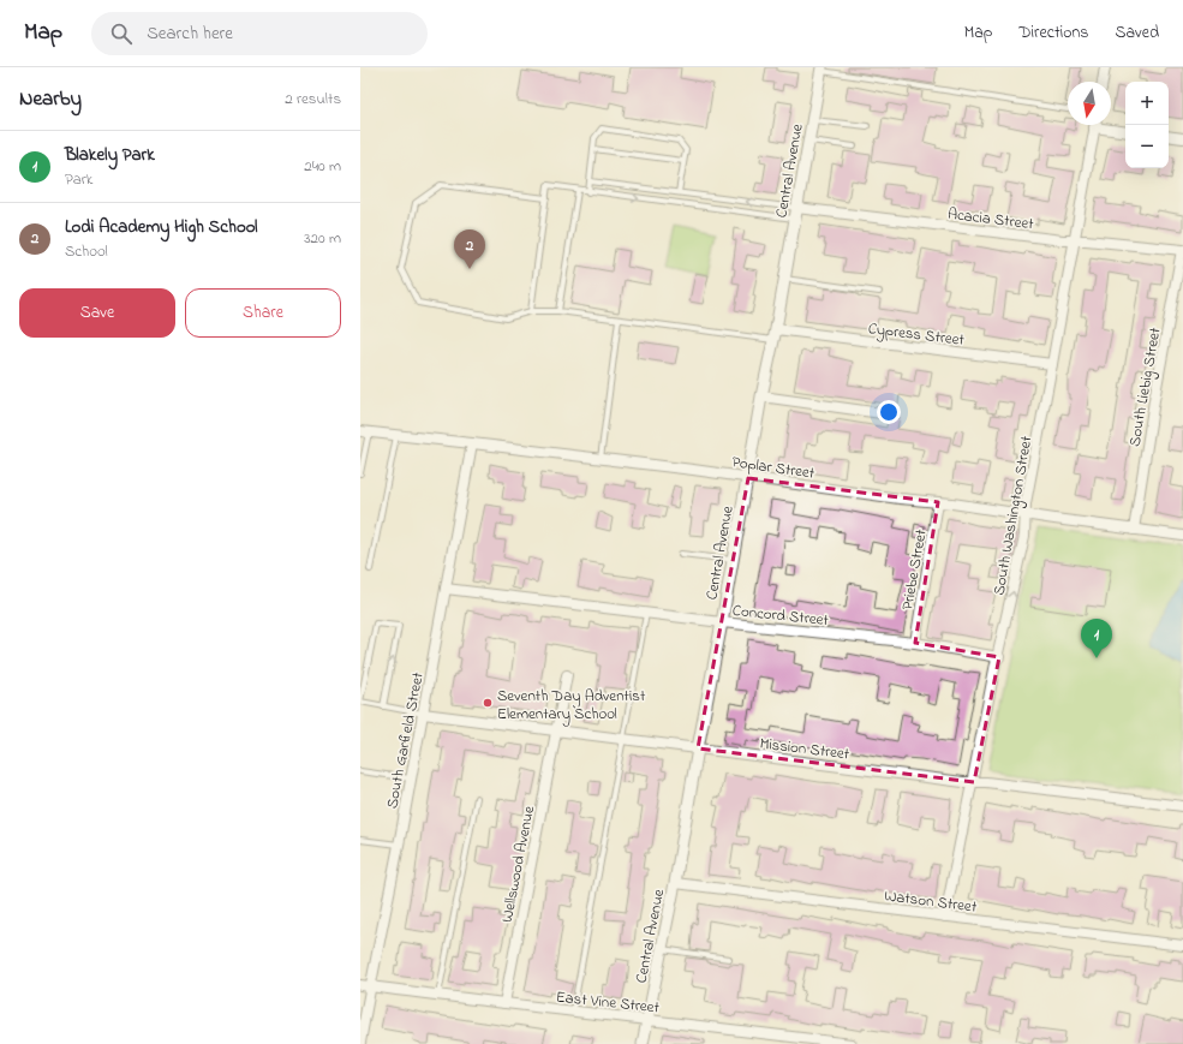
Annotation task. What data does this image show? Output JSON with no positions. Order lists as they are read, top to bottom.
{
  "streets": {
    "street": [
      "Central Avenue",
      "Acacia Street",
      "Cypress Street",
      "South Liebig Street",
      "Poplar Street",
      "South Washington Street",
      "Priebe Street",
      "Concord Street",
      "South Garfield Street",
      "Mission Street",
      "Wellswood Avenue",
      "Watson Street",
      "East Vine Street"
    ]
  },
  "crossings": [
    ["Central Avenue", "Acacia Street"],
    ["Central Avenue", "Cypress Street"],
    ["Central Avenue", "Poplar Street"],
    ["Central Avenue", "Concord Street"],
    ["Central Avenue", "Mission Street"],
    ["Central Avenue", "Watson Street"],
    ["Central Avenue", "East Vine Street"],
    ["Acacia Street", "South Liebig Street"],
    ["Acacia Street", "South Washington Street"],
    ["Cypress Street", "South Washington Street"],
    ["South Liebig Street", "Poplar Street"],
    ["Poplar Street", "South Washington Street"],
    ["Poplar Street", "Priebe Street"],
    ["Poplar Street", "South Garfield Street"],
    ["South Washington Street", "Concord Street"],
    ["South Washington Street", "Mission Street"],
    ["South Washington Street", "Watson Street"],
    ["Priebe Street", "Concord Street"],
    ["Concord Street", "South Garfield Street"],
    ["South Garfield Street", "Mission Street"],
    ["South Garfield Street", "East Vine Street"],
    ["Mission Street", "Wellswood Avenue"],
    ["Wellswood Avenue", "East Vine Street"]
  ],
  "places": ["Seventh Day Adventist Elementary School"],
  "north": "bottom",
  "page": {
    "header": "Map",
    "search": "Search here",
    "nav": ["Map", "Directions", "Saved"],
    "heading": ["Nearby", "2 results"],
    "map_buttons": ["+", "−"],
    "list": [
      {
        "mark": "1",
        "name": "Blakely Park",
        "note": "Park",
        "value": "240 m"
      },
      {
        "mark": "2",
        "name": "Lodi Academy High School",
        "note": "School",
        "value": "320 m"
      }
    ],
    "pins": ["2", "1"],
    "buttons": ["Save", "Share"]
  }
}
